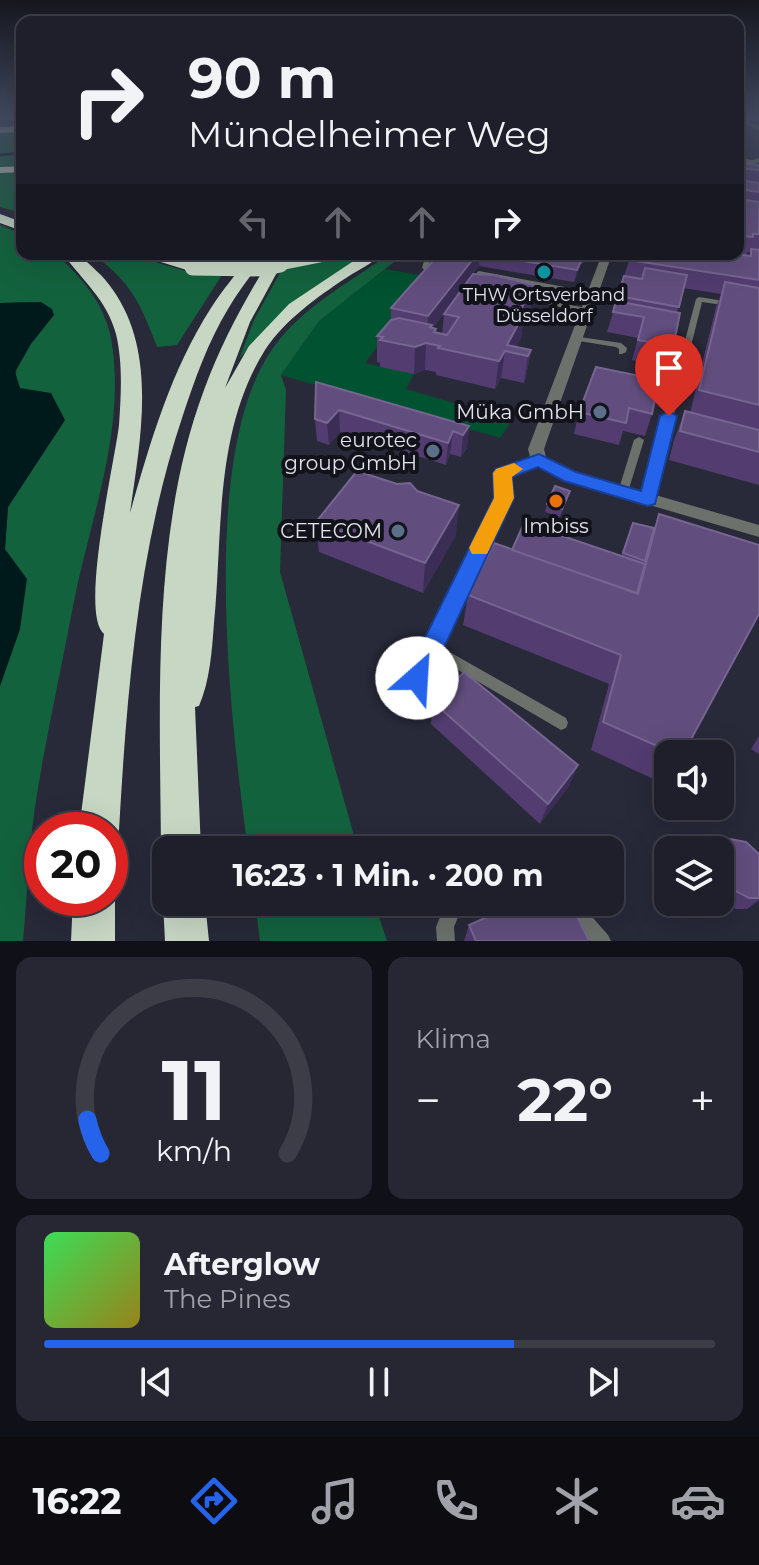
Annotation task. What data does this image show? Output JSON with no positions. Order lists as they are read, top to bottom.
{
  "places": [
    "THW Ortsverband Düsseldorf",
    "Müka GmbH",
    "eurotec group GmbH",
    "Imbiss",
    "CETECOM"
  ],
  "page": {
    "turn": ["90 m", "Mündelheimer Weg"],
    "limit": "20",
    "trip": "16:23 · 1 Min. · 200 m",
    "tile": "Klima",
    "heat": ["−", "22°", "+"],
    "song": ["Afterglow", "The Pines"],
    "tabs": "16:22",
    "gauge": ["11", "km/h"]
  }
}
